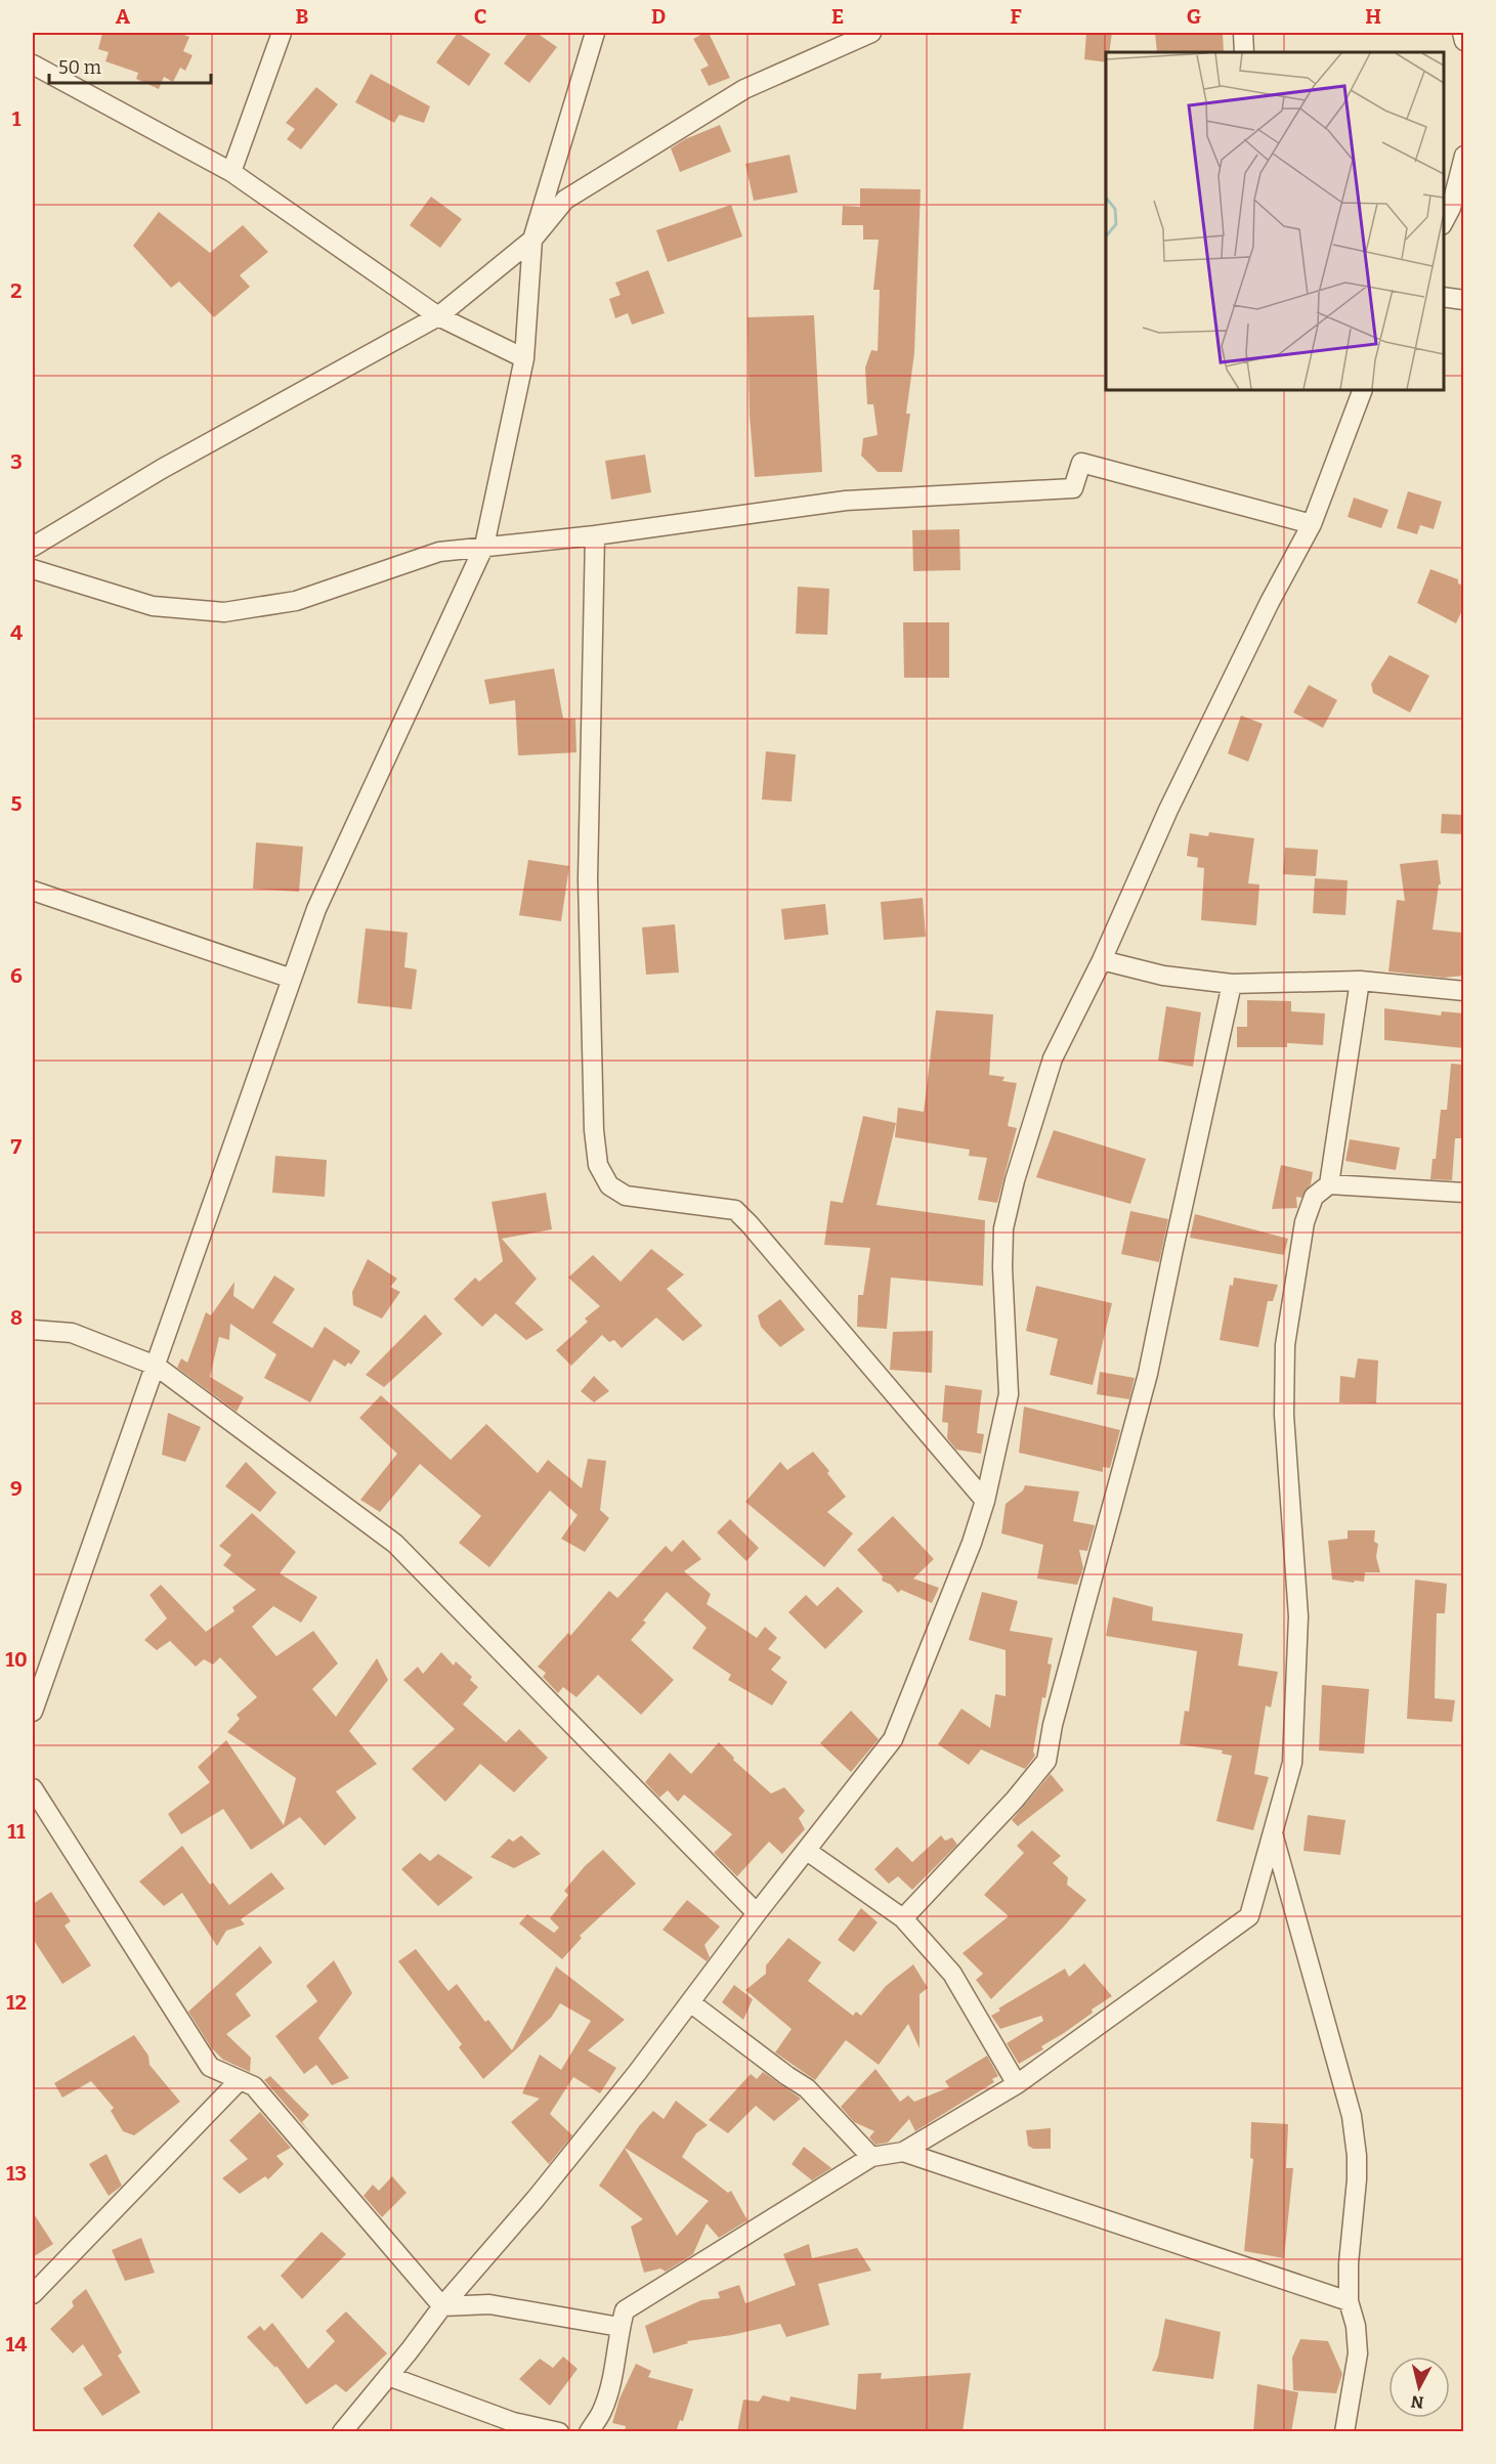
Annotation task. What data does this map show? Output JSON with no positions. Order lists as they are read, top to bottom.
{
  "scale_bar": "50 m",
  "north": "bottom",
  "grid": {
    "columns": [
      "A",
      "B",
      "C",
      "D",
      "E",
      "F",
      "G",
      "H"
    ],
    "rows": [
      "1",
      "2",
      "3",
      "4",
      "5",
      "6",
      "7",
      "8",
      "9",
      "10",
      "11",
      "12",
      "13",
      "14"
    ]
  }
}
